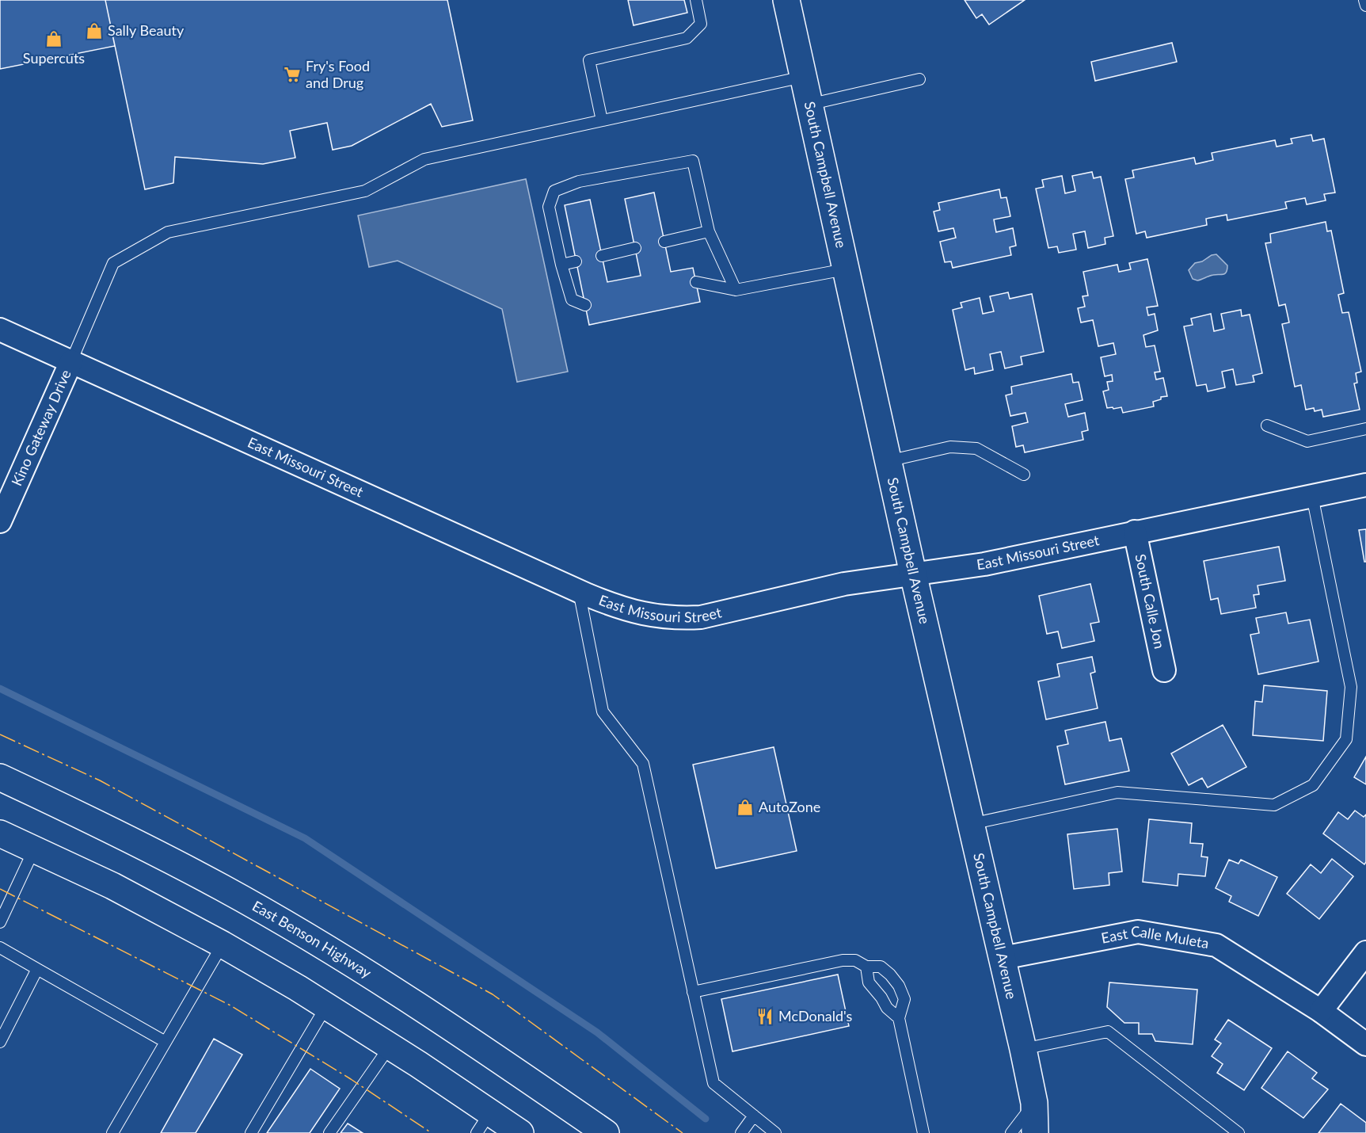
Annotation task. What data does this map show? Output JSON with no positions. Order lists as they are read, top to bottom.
{
  "streets": {
    "main road": ["South Campbell Avenue", "East Benson Highway"],
    "street": [
      "Kino Gateway Drive",
      "East Missouri Street",
      "South Calle Jon",
      "East Calle Muleta"
    ]
  },
  "crossings": [
    ["South Campbell Avenue", "East Missouri Street"],
    ["South Campbell Avenue", "East Calle Muleta"],
    ["Kino Gateway Drive", "East Missouri Street"],
    ["East Missouri Street", "South Calle Jon"]
  ],
  "places": {
    "shop": ["Sally Beauty", "Supercuts", "AutoZone"],
    "supermarket": ["Fry's Food and Drug"],
    "restaurant": ["McDonald's"]
  }
}
